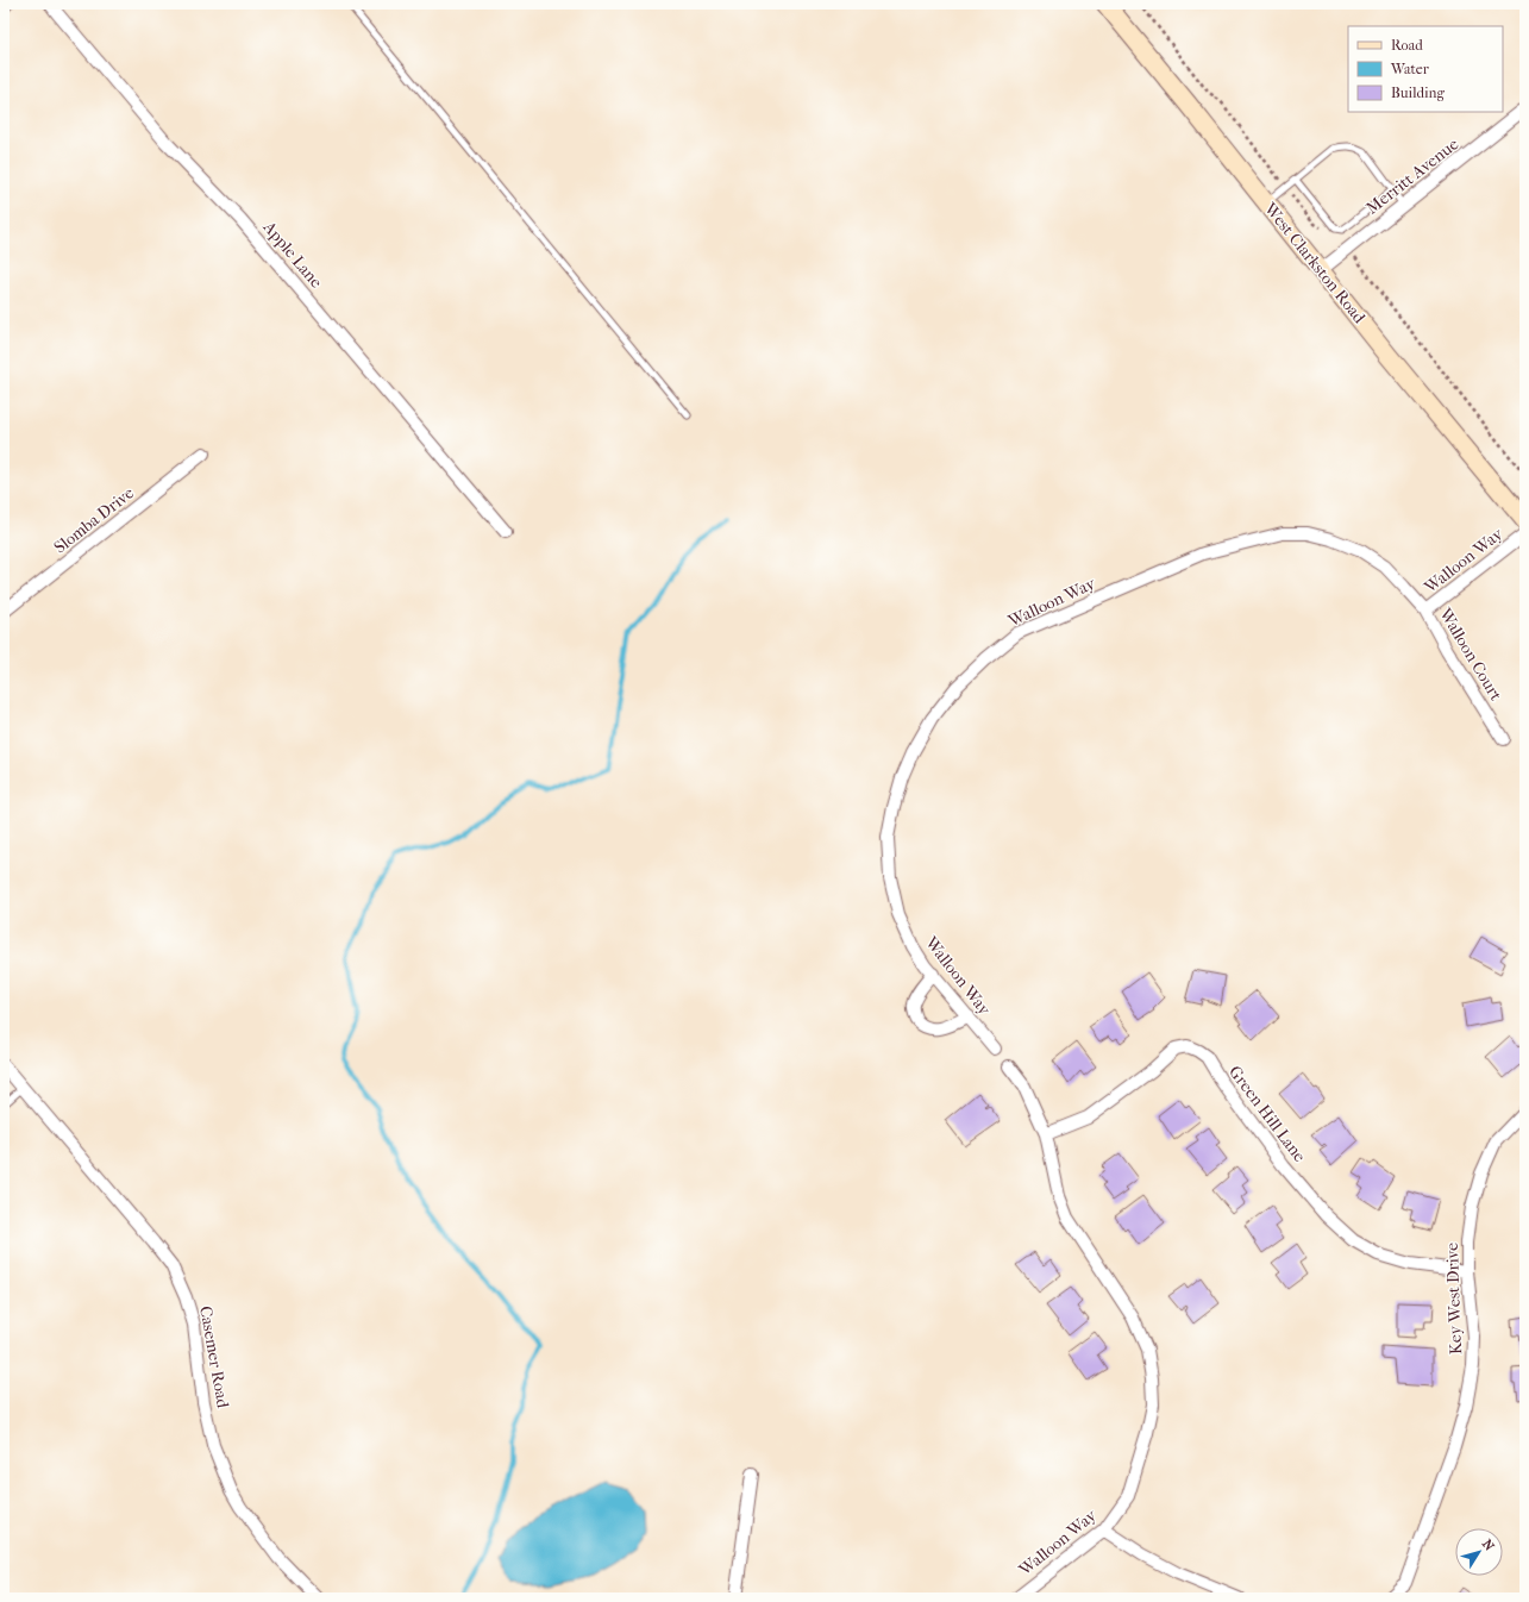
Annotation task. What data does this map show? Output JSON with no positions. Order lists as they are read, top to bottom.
{
  "streets": {
    "main road": ["West Clarkston Road"],
    "street": [
      "Merritt Avenue",
      "Apple Lane",
      "Slomba Drive",
      "Walloon Way",
      "Walloon Court",
      "Green Hill Lane",
      "Key West Drive",
      "Casemer Road"
    ]
  },
  "crossings": [
    ["Merritt Avenue", "West Clarkston Road"],
    ["Walloon Way", "Walloon Court"],
    ["Walloon Way", "Green Hill Lane"],
    ["Green Hill Lane", "Key West Drive"]
  ],
  "legend": ["Road", "Water", "Building"],
  "north": "top right"
}
